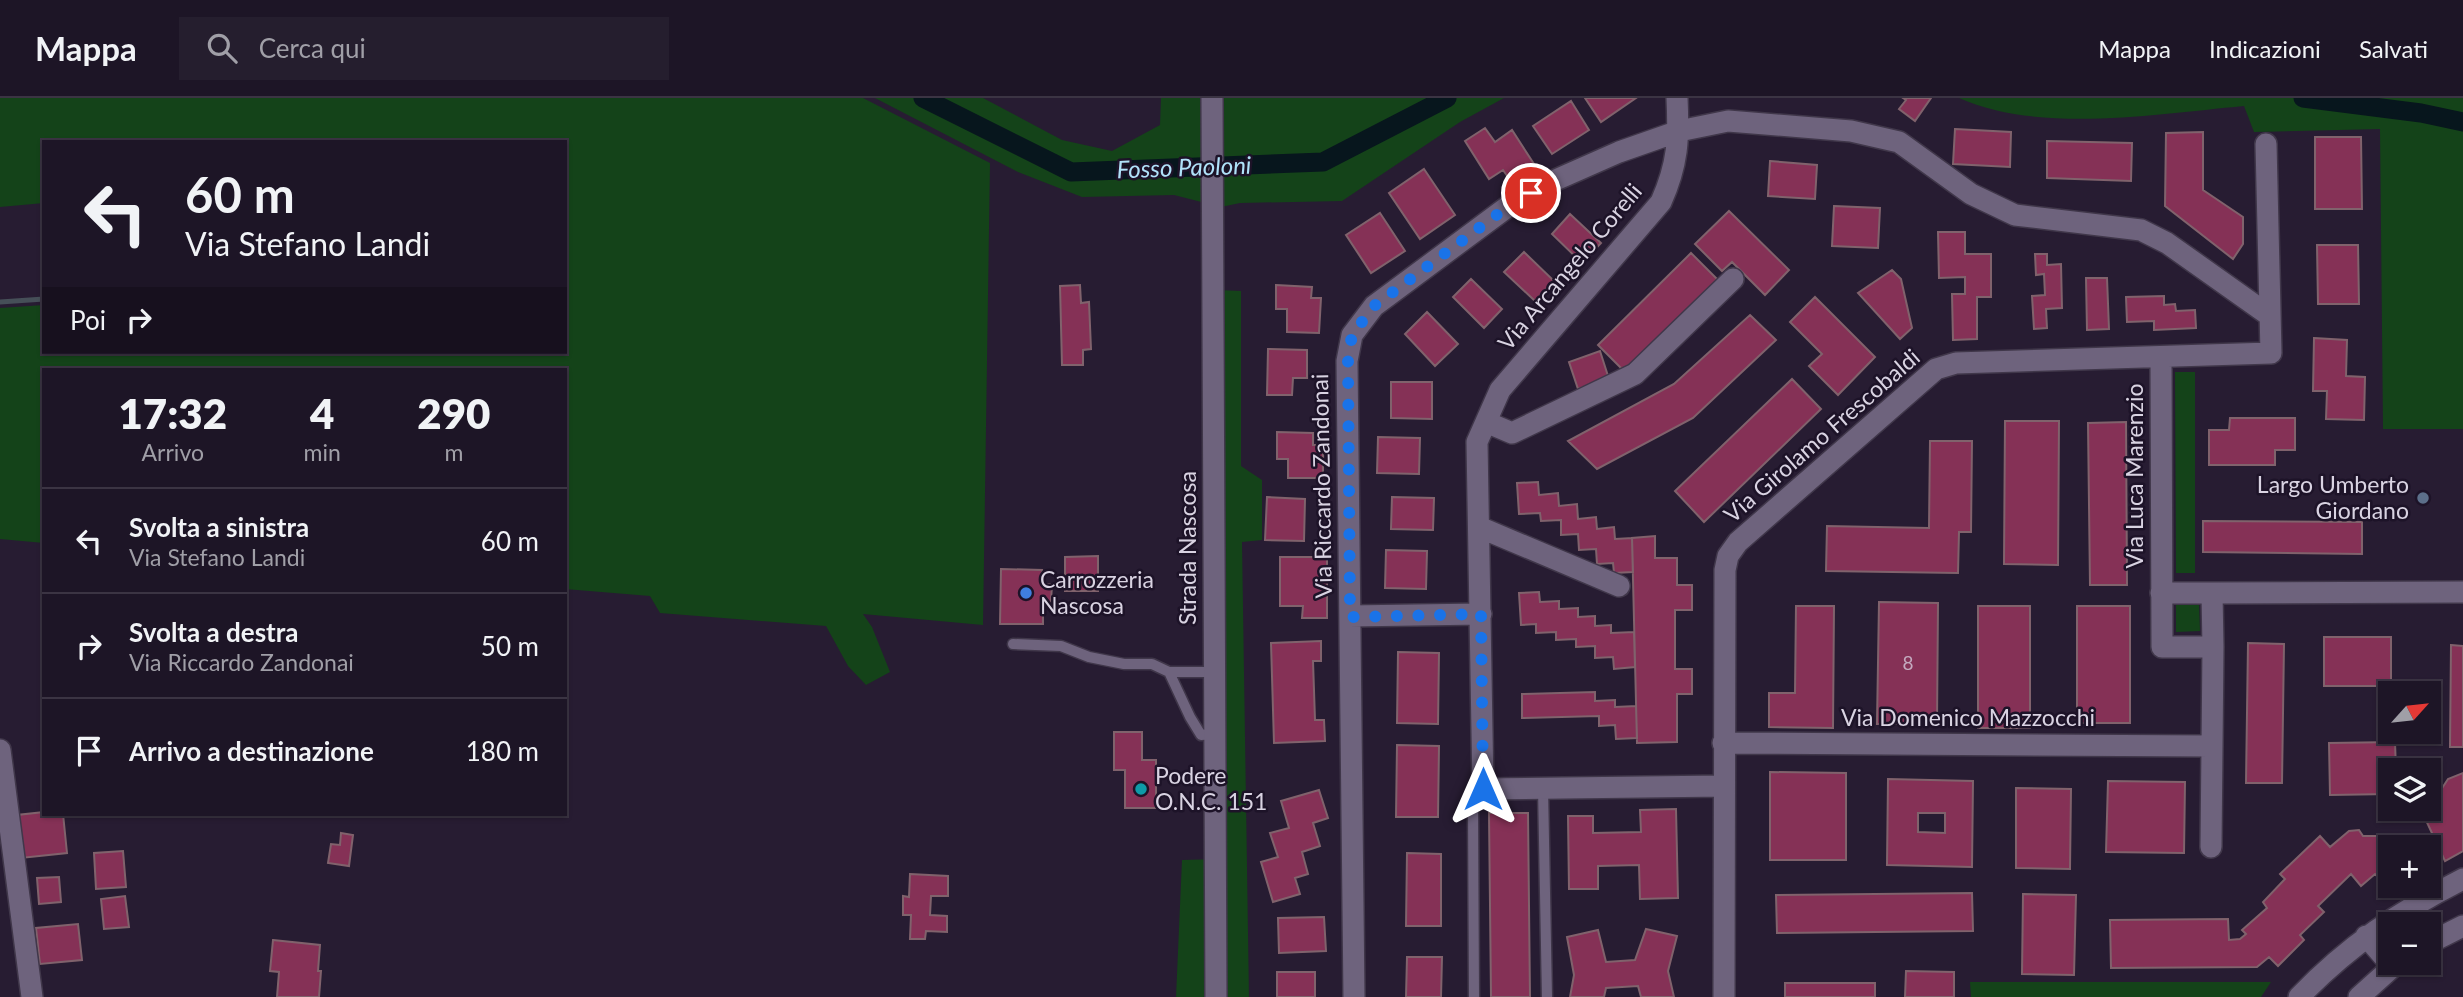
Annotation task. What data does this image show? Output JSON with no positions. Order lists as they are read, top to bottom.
{
  "streets": {
    "street": [
      "Via Arcangelo Corelli",
      "Via Girolamo Frescobaldi",
      "Via Luca Marenzio",
      "Via Riccardo Zandonai",
      "Strada Nascosa",
      "Via Domenico Mazzocchi"
    ]
  },
  "crossings": [
    ["Via Arcangelo Corelli", "Via Riccardo Zandonai"],
    ["Via Girolamo Frescobaldi", "Via Luca Marenzio"],
    ["Via Girolamo Frescobaldi", "Via Riccardo Zandonai"],
    ["Via Girolamo Frescobaldi", "Via Domenico Mazzocchi"]
  ],
  "water": ["Fosso Paoloni"],
  "places": ["Largo Umberto Giordano", "Carrozzeria Nascosa", "Podere O.N.C. 151"],
  "house_numbers": ["8"],
  "north": "top right",
  "page": {
    "header": "Mappa",
    "search": "Cerca qui",
    "nav": ["Mappa", "Indicazioni", "Salvati"],
    "turn": ["60 m", "Via Stefano Landi"],
    "then": "Poi",
    "eta": [
      "17:32",
      "Arrivo",
      "4",
      "min",
      "290",
      "m"
    ],
    "list": [
      {
        "name": "Svolta a sinistra",
        "note": "Via Stefano Landi",
        "value": "60 m"
      },
      {
        "name": "Svolta a destra",
        "note": "Via Riccardo Zandonai",
        "value": "50 m"
      },
      {
        "name": "Arrivo a destinazione",
        "value": "180 m"
      }
    ],
    "map_buttons": ["+", "−"]
  }
}
